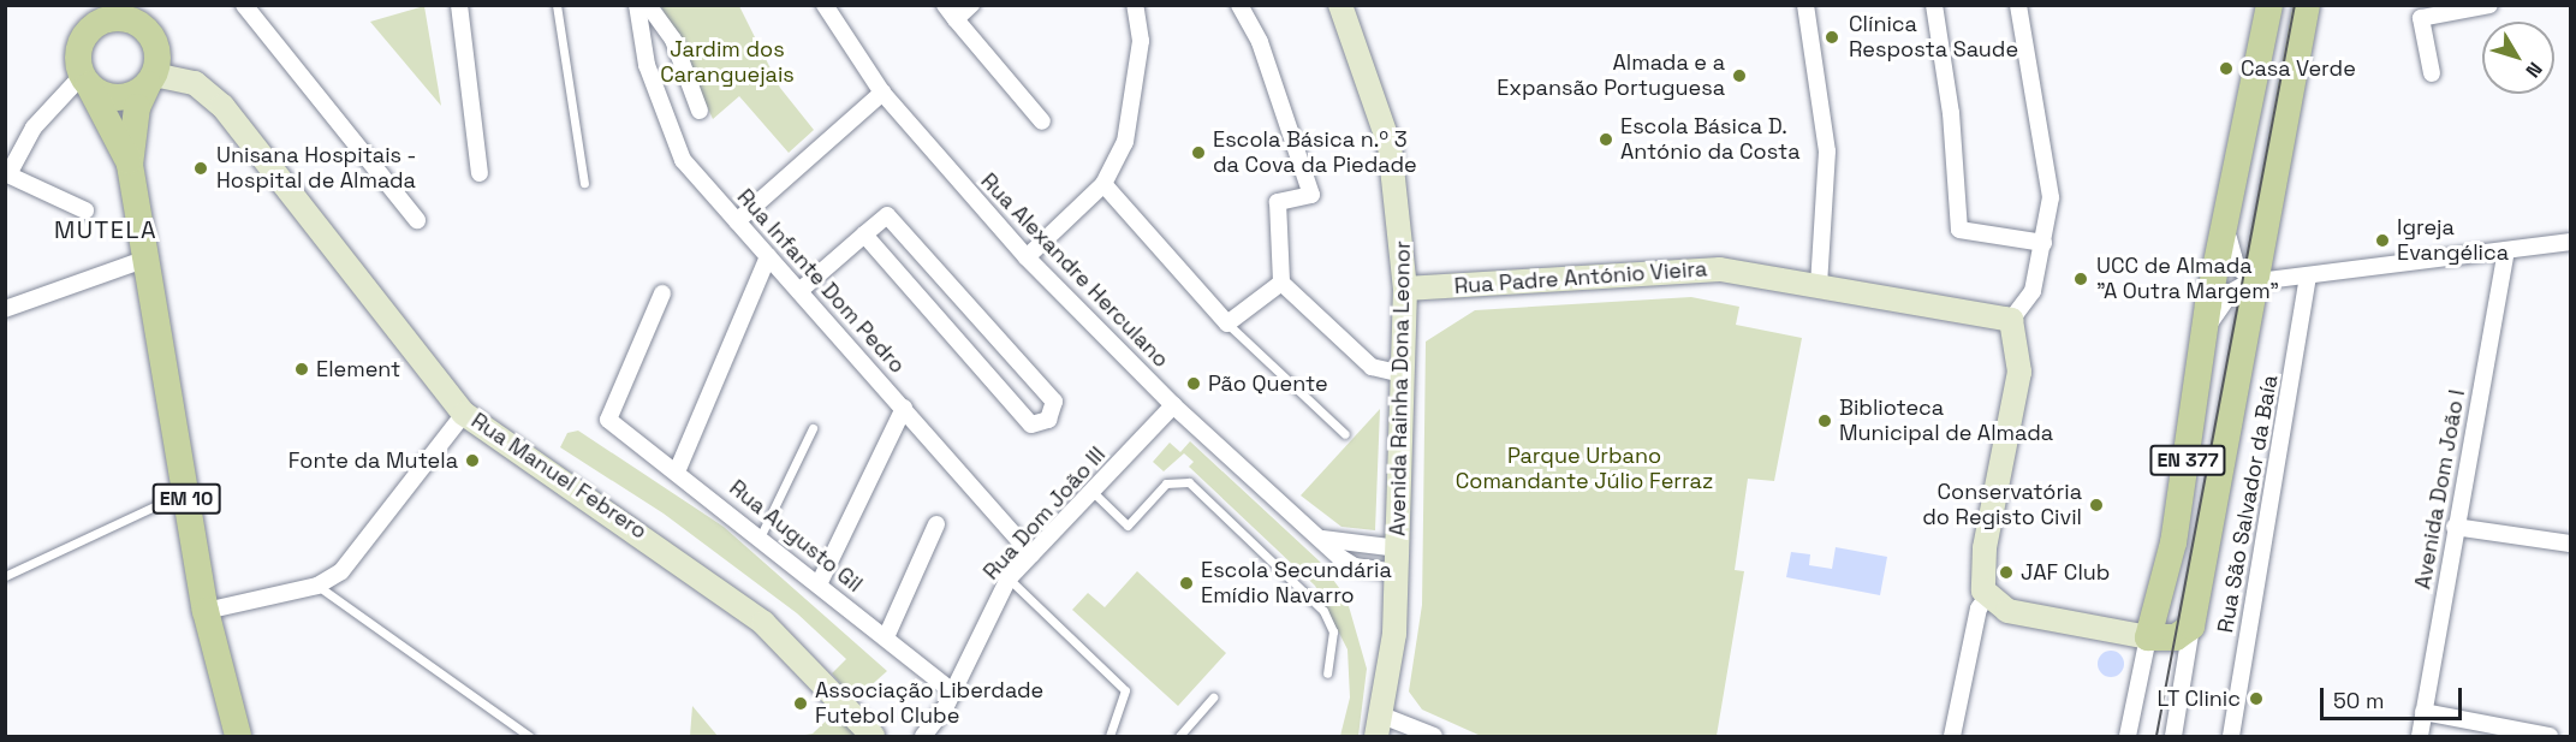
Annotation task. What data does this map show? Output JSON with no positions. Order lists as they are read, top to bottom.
{
  "streets": {
    "main road": ["EN 377", "EM 10"],
    "street": [
      "Rua Alexandre Herculano",
      "Rua Padre António Vieira",
      "Rua Infante Dom Pedro",
      "Avenida Rainha Dona Leonor",
      "Rua Manuel Febrero",
      "Avenida Dom João I",
      "Rua São Salvador da Baía",
      "Rua Dom João III",
      "Rua Augusto Gil"
    ]
  },
  "crossings": [
    ["Rua Alexandre Herculano", "Avenida Rainha Dona Leonor"],
    ["Rua Alexandre Herculano", "Rua Dom João III"],
    ["Rua Padre António Vieira", "Avenida Rainha Dona Leonor"],
    ["Rua Infante Dom Pedro", "Rua Dom João III"],
    ["Rua Manuel Febrero", "EM 10"],
    ["Rua Dom João III", "Rua Augusto Gil"]
  ],
  "districts": ["MUTELA"],
  "parks": ["Jardim dos Caranguejais", "Parque Urbano Comandante Júlio Ferraz"],
  "places": [
    "Clínica Resposta Saude",
    "Casa Verde",
    "Almada e a Expansão Portuguesa",
    "Escola Básica D. António da Costa",
    "Escola Básica n.º 3 da Cova da Piedade",
    "Unisana Hospitais - Hospital de Almada",
    "Igreja Evangélica",
    "UCC de Almada \"A Outra Margem\"",
    "Element",
    "Pão Quente",
    "Biblioteca Municipal de Almada",
    "Fonte da Mutela",
    "Conservatória do Registo Civil",
    "JAF Club",
    "Escola Secundária Emídio Navarro",
    "LT Clinic",
    "Associação Liberdade Futebol Clube"
  ],
  "scale_bar": "50 m",
  "north": "bottom right"
}
